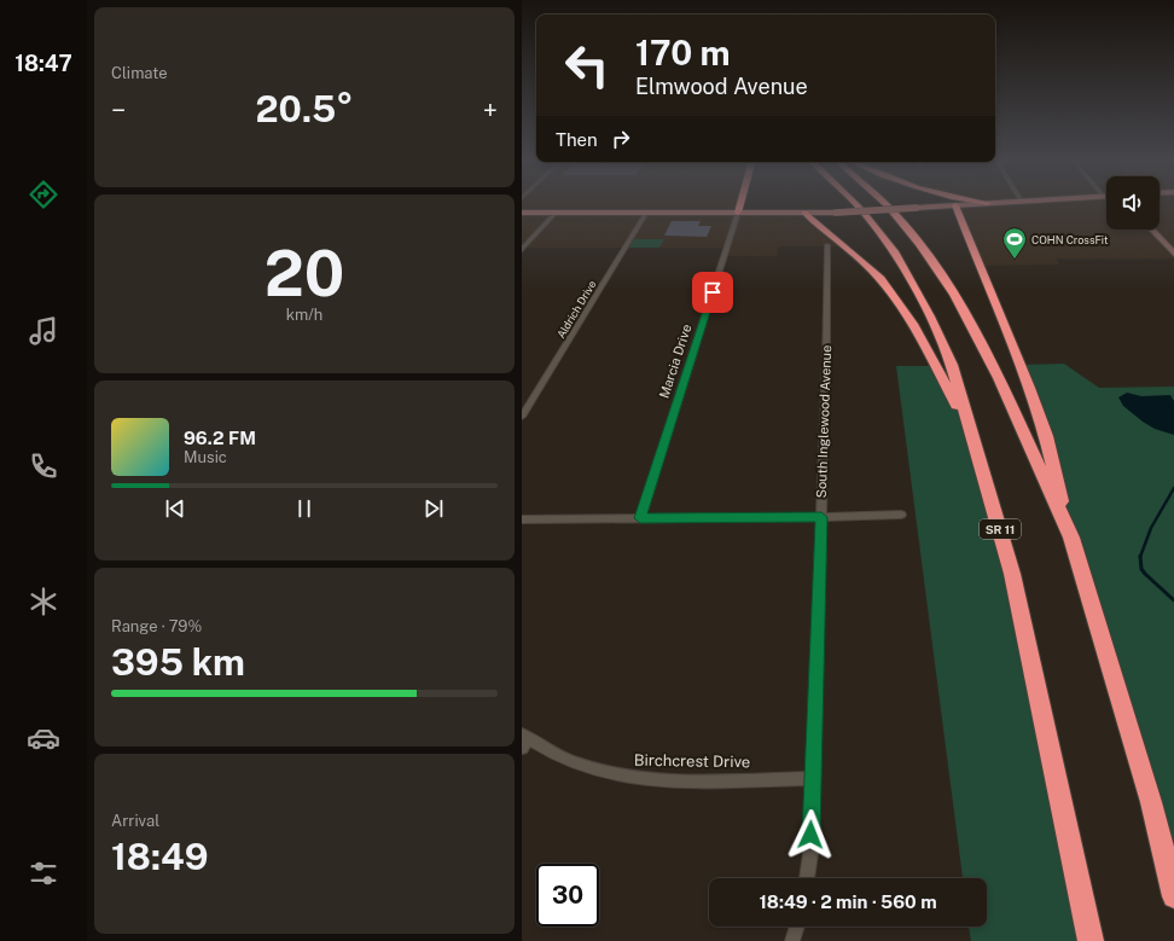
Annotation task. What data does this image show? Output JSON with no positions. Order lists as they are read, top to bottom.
{
  "streets": {
    "highway": ["SR 11"],
    "street": [
      "Aldrich Drive",
      "Marcia Drive",
      "South Inglewood Avenue",
      "Birchcrest Drive"
    ]
  },
  "crossings": [
    ["South Inglewood Avenue", "Birchcrest Drive"]
  ],
  "places": {
    "sports": ["COHN CrossFit"]
  },
  "page": {
    "tabs": "18:47",
    "tile": [
      "Climate",
      ["20", "km/h"],
      ["Range · 79%", "395 km"],
      ["Arrival", "18:49"]
    ],
    "turn": ["170 m", "Elmwood Avenue"],
    "heat": ["−", "20.5°", "+"],
    "then": "Then",
    "song": ["96.2 FM", "Music"],
    "limit": "30",
    "trip": "18:49 · 2 min · 560 m"
  }
}
